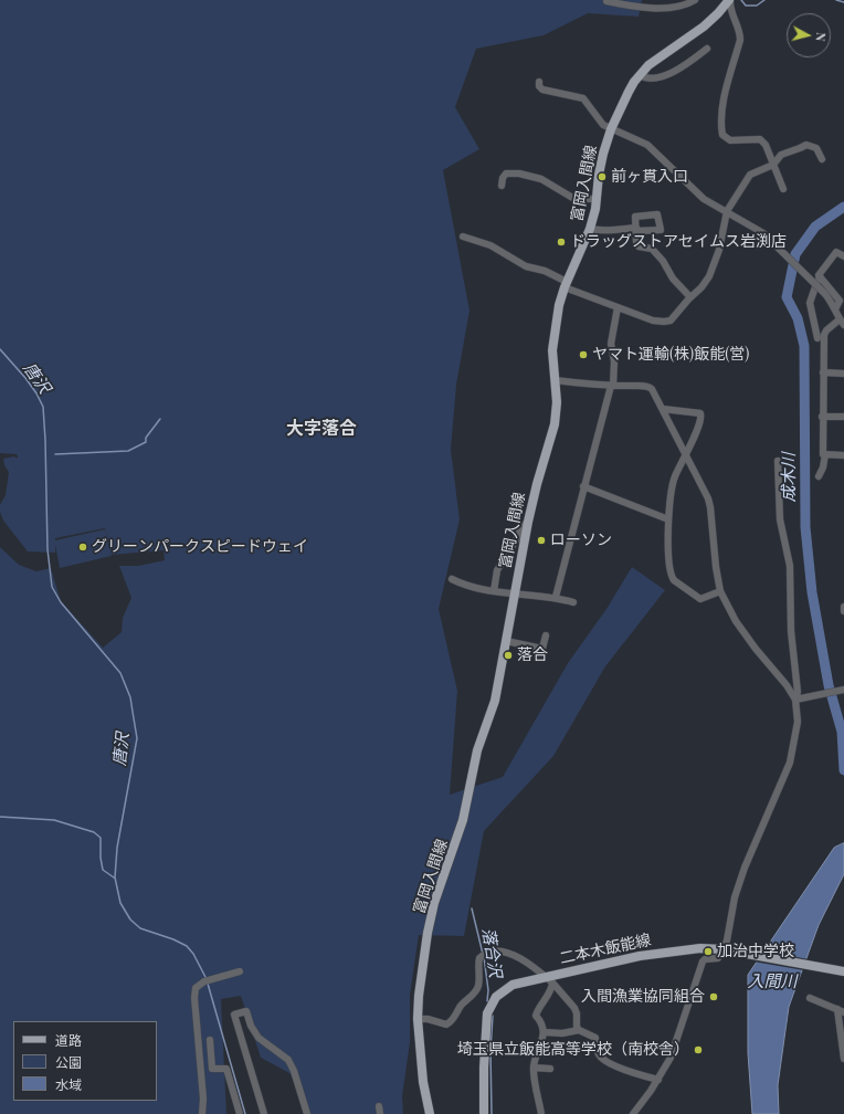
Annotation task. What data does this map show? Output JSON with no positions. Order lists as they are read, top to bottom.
{
  "streets": {
    "main road": ["富岡入間線", "二本木飯能線"]
  },
  "districts": ["大字落合"],
  "water": [
    "唐沢",
    "成木川",
    "落合沢",
    "入間川"
  ],
  "places": [
    "前ヶ貫入口",
    "ドラッグストアセイムス岩渕店",
    "ヤマト運輸(株)飯能(営)",
    "ローソン",
    "グリーンパークスピードウェイ",
    "落合",
    "加治中学校",
    "入間漁業協同組合",
    "埼玉県立飯能高等学校（南校舎）"
  ],
  "legend": ["道路", "公園", "水域"],
  "north": "right"
}
